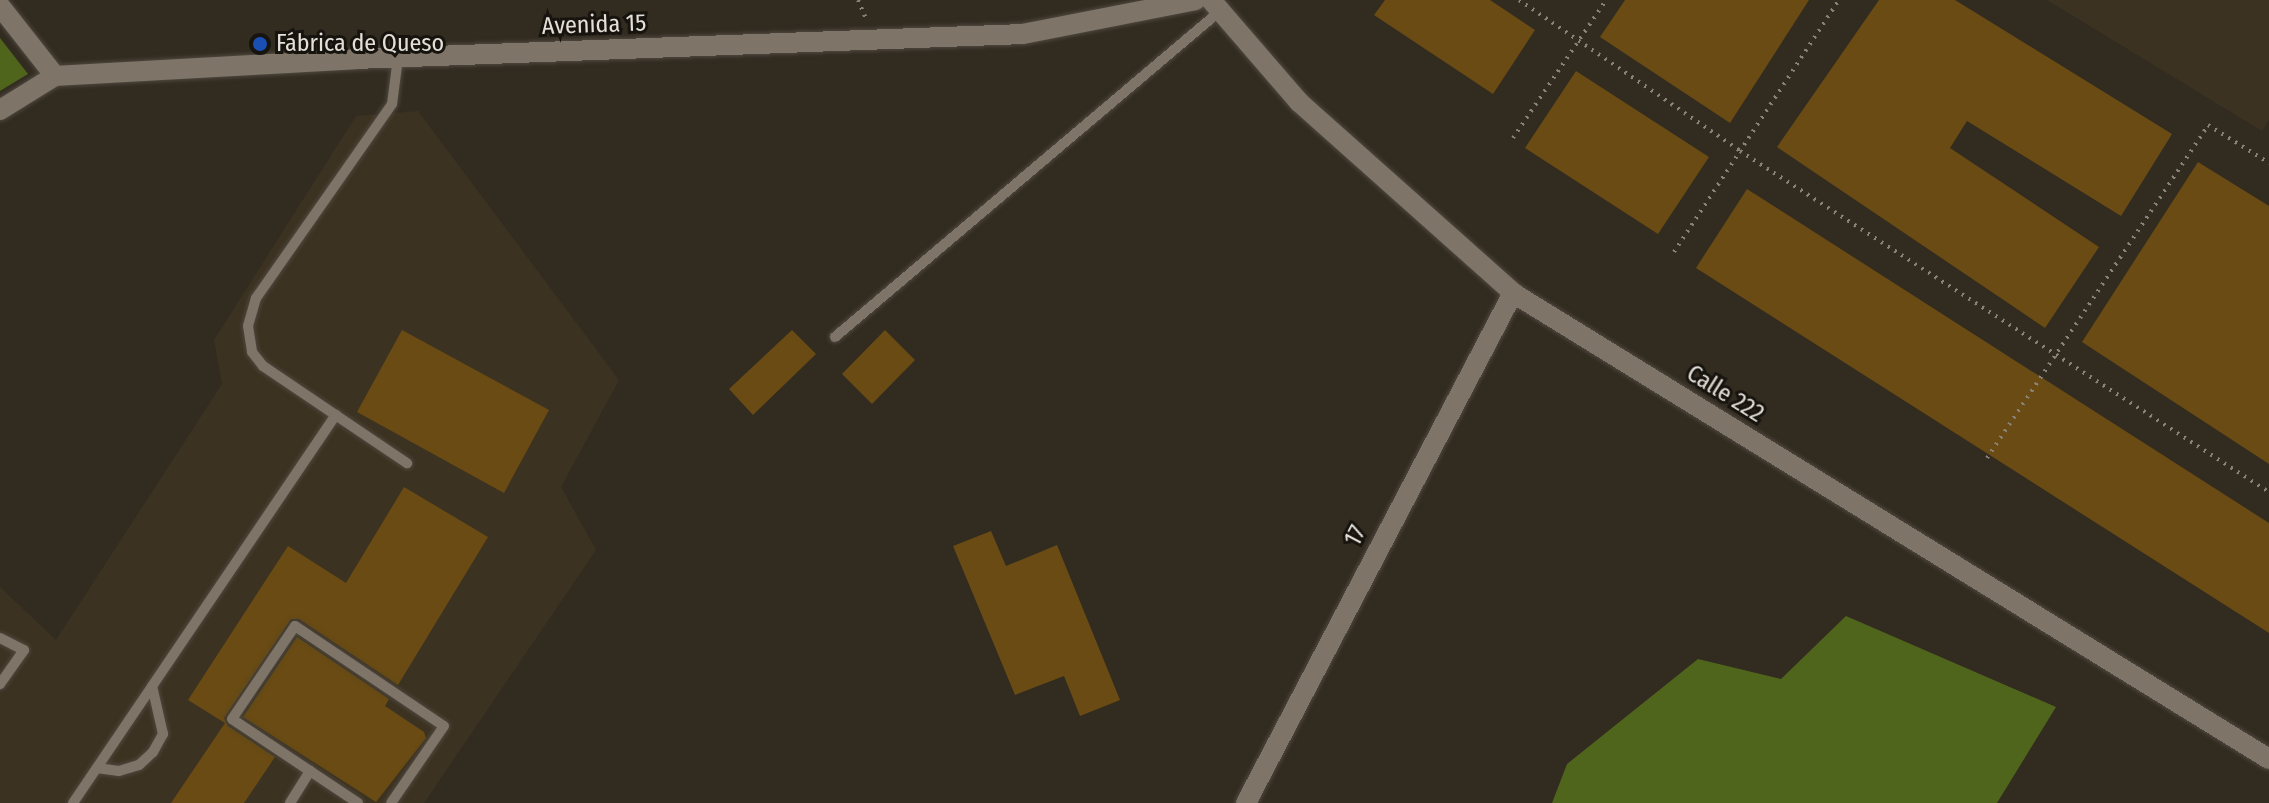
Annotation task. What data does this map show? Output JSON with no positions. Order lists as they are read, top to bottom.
{
  "streets": {
    "street": ["Avenida 15", "Calle 222", "17"]
  },
  "crossings": [
    ["Calle 222", "17"]
  ],
  "places": ["Fábrica de Queso"]
}
